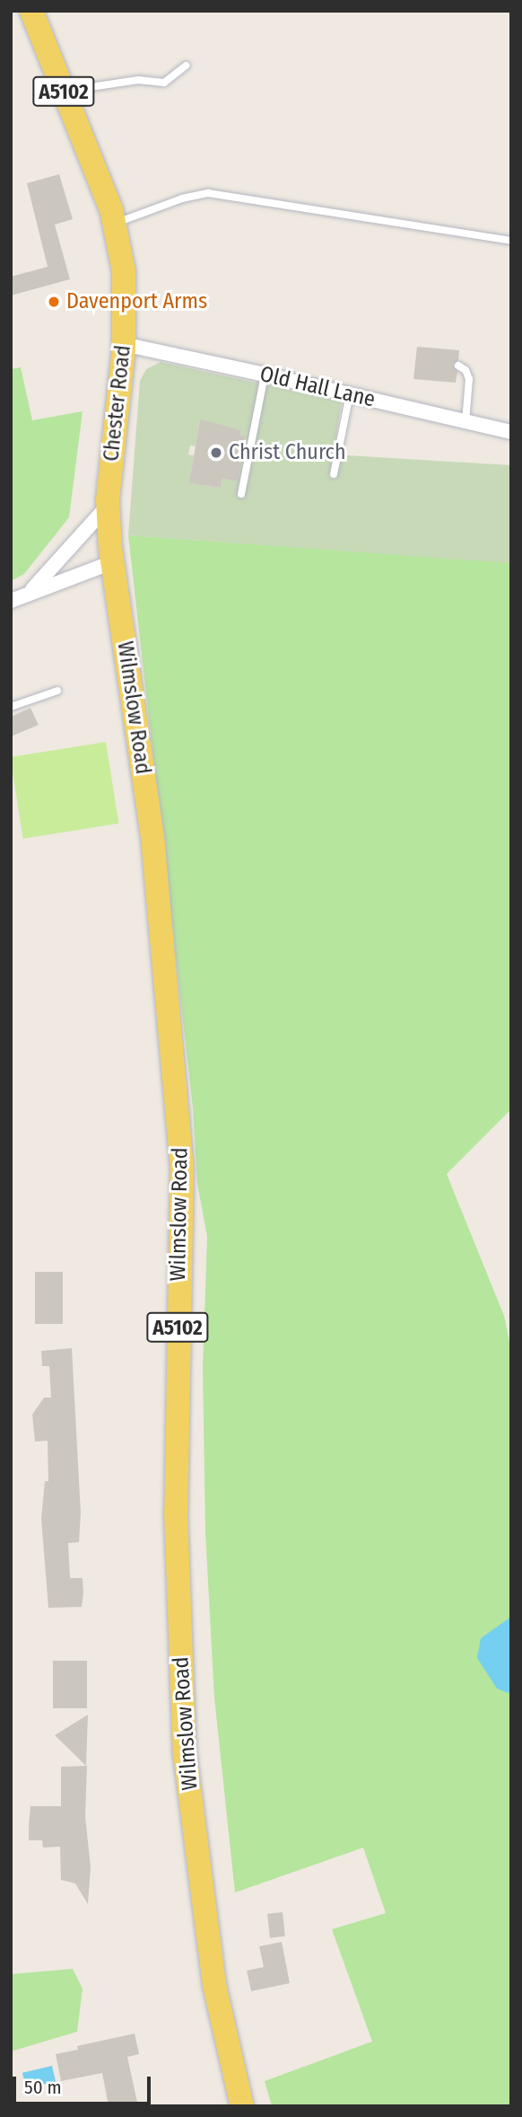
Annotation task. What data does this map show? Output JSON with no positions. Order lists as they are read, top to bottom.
{
  "streets": {
    "main road": ["A5102", "Chester Road", "Wilmslow Road"],
    "street": ["Old Hall Lane"]
  },
  "crossings": [
    ["Old Hall Lane", "Chester Road"],
    ["Chester Road", "Wilmslow Road"]
  ],
  "places": ["Davenport Arms", "Christ Church"],
  "scale_bar": "50 m"
}
